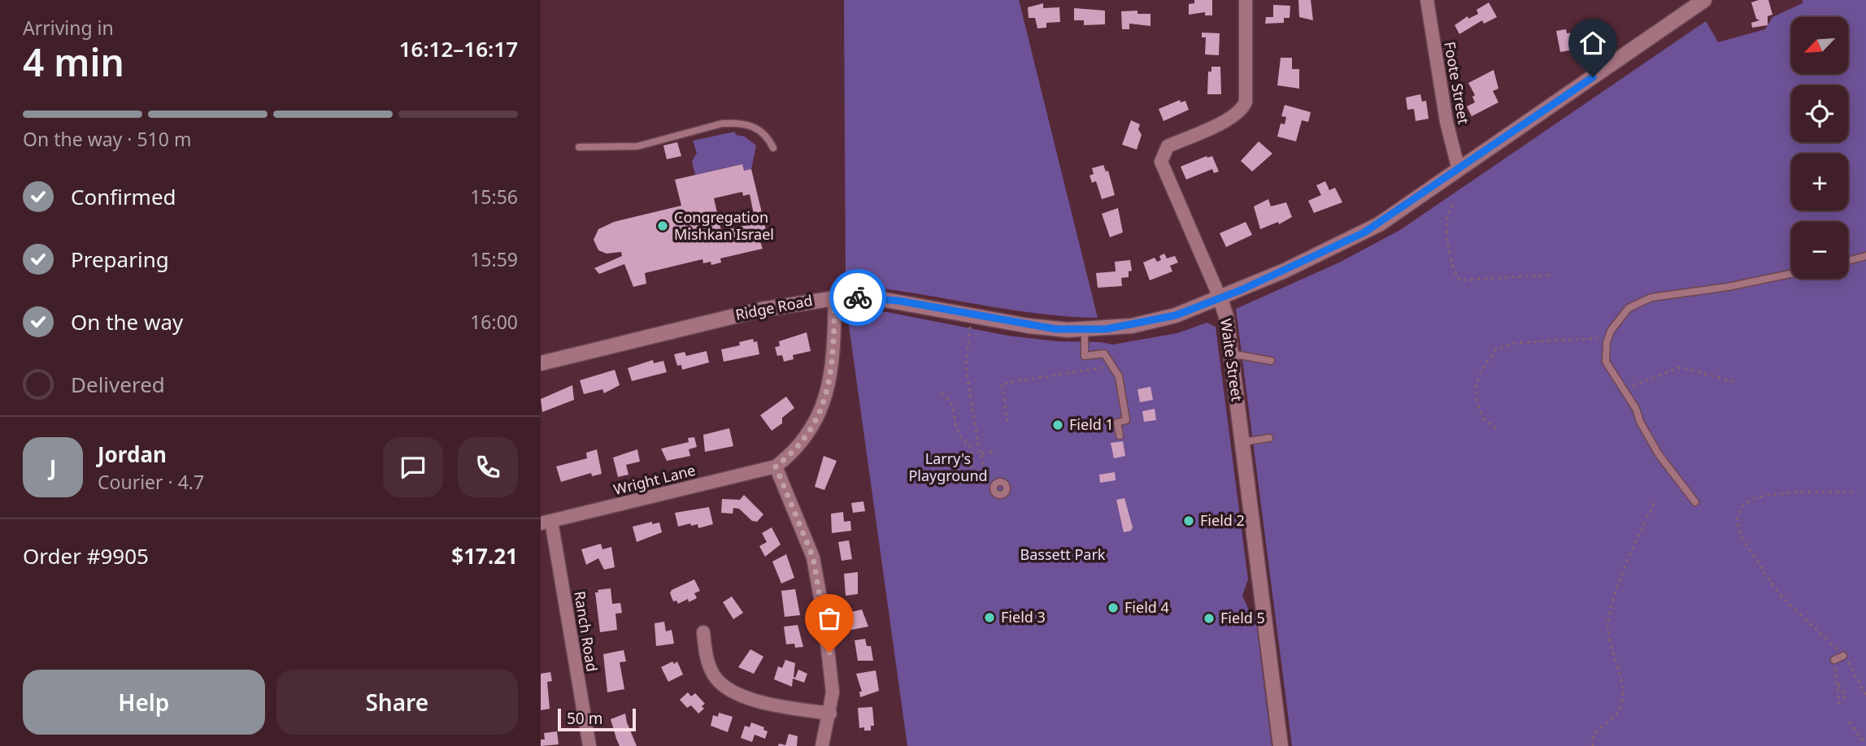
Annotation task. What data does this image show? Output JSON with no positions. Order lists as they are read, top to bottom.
{
  "streets": {
    "main road": ["Ridge Road", "Waite Street"],
    "street": ["Foote Street", "Wright Lane", "Ranch Road"]
  },
  "crossings": [
    ["Foote Street", "Ridge Road"],
    ["Ridge Road", "Waite Street"],
    ["Wright Lane", "Ranch Road"]
  ],
  "parks": ["Larry's Playground", "Bassett Park"],
  "places": [
    "Congregation Mishkan Israel",
    "Field 1",
    "Field 2",
    "Field 4",
    "Field 3",
    "Field 5"
  ],
  "scale_bar": "50 m",
  "north": "bottom left",
  "page": {
    "heading": ["4 min", "Arriving in", "16:12–16:17"],
    "panel": [
      "Jordan",
      "Courier · 4.7",
      "Order #9905",
      "$17.21"
    ],
    "map_buttons": ["+", "−"],
    "bar": "On the way · 510 m",
    "list": [
      ["Confirmed", "15:56"],
      ["Preparing", "15:59"],
      ["On the way", "16:00"],
      "Delivered"
    ],
    "round": "J",
    "buttons": ["Help", "Share"],
    "scale": "50 m"
  }
}
